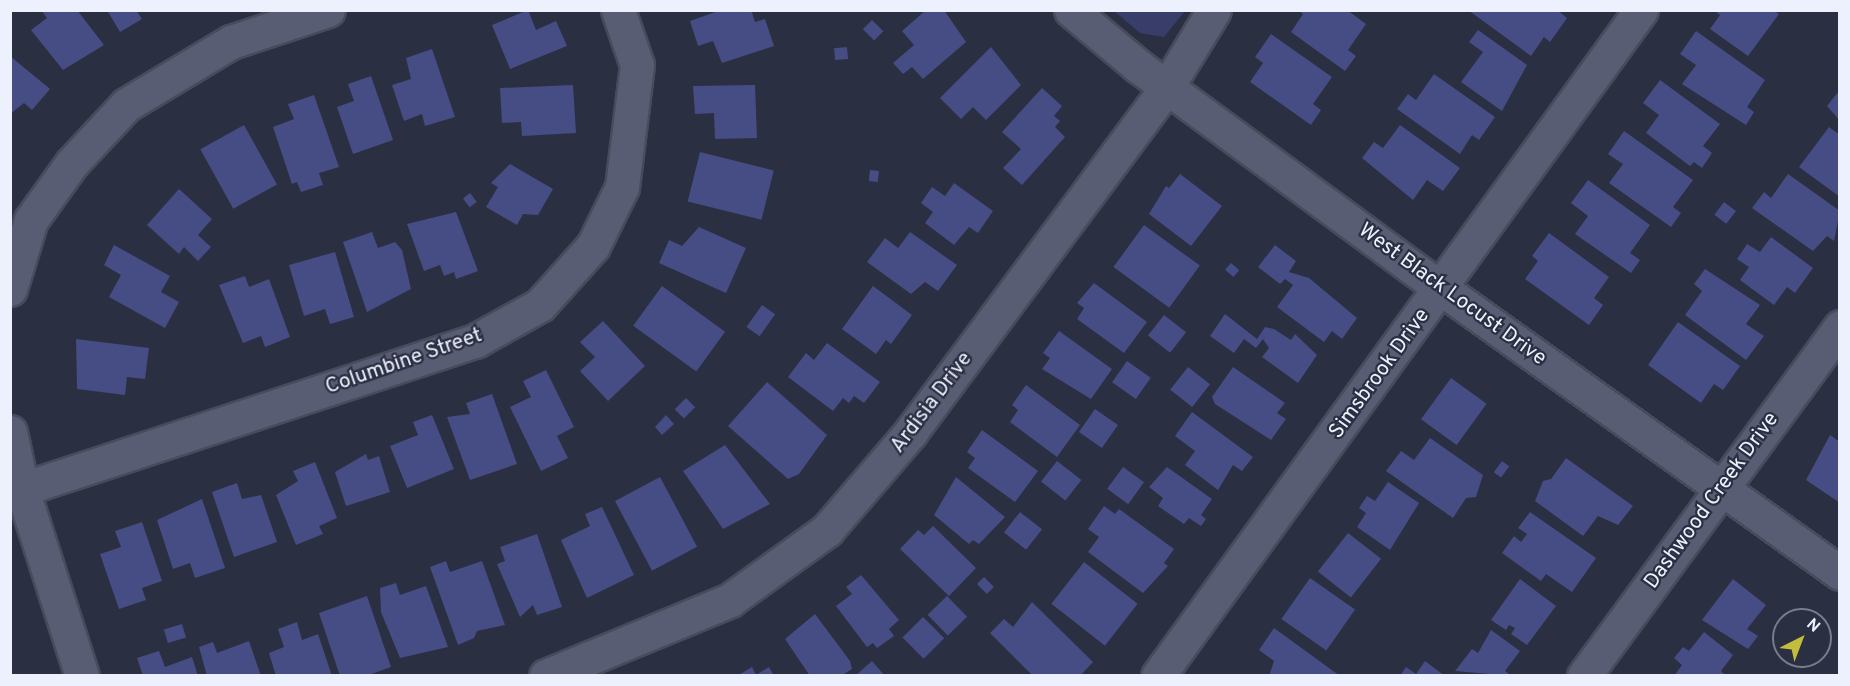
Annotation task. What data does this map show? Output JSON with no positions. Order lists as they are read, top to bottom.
{
  "streets": {
    "street": [
      "West Black Locust Drive",
      "Columbine Street",
      "Simsbrook Drive",
      "Ardisia Drive",
      "Dashwood Creek Drive"
    ]
  },
  "crossings": [
    ["West Black Locust Drive", "Simsbrook Drive"],
    ["West Black Locust Drive", "Ardisia Drive"],
    ["West Black Locust Drive", "Dashwood Creek Drive"]
  ],
  "north": "top right"
}
